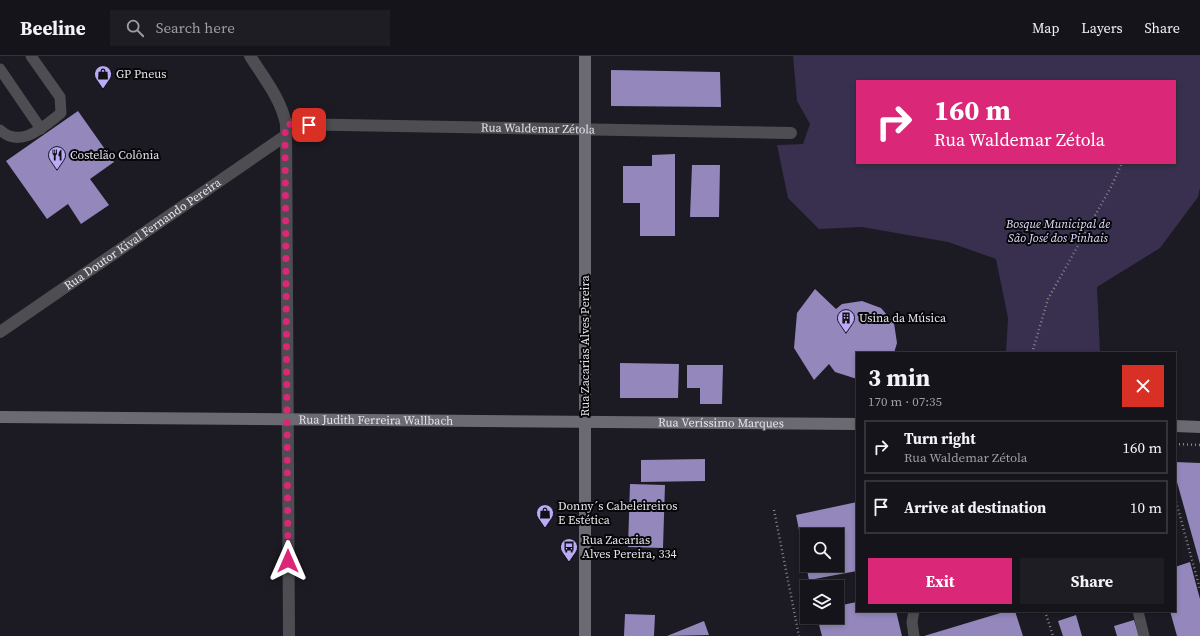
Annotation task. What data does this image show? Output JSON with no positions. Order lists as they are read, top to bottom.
{
  "streets": {
    "main road": ["Rua Zacarias Alves Pereira", "Rua Judith Ferreira Wallbach", "Rua Veríssimo Marques"],
    "street": ["Rua Waldemar Zétola", "Rua Doutor Kival Fernando Pereira"]
  },
  "crossings": [
    ["Rua Waldemar Zétola", "Rua Doutor Kival Fernando Pereira"],
    ["Rua Waldemar Zétola", "Rua Zacarias Alves Pereira"],
    ["Rua Zacarias Alves Pereira", "Rua Judith Ferreira Wallbach"],
    ["Rua Zacarias Alves Pereira", "Rua Veríssimo Marques"],
    ["Rua Judith Ferreira Wallbach", "Rua Veríssimo Marques"]
  ],
  "parks": ["Bosque Municipal de São José dos Pinhais"],
  "places": {
    "shop": ["GP Pneus", "Donny´s Cabeleireiros E Estética"],
    "restaurant": ["Costelão Colônia"],
    "building": ["Usina da Música"],
    "bus stop": ["Rua Zacarias Alves Pereira, 334"]
  },
  "page": {
    "header": "Beeline",
    "search": "Search here",
    "nav": ["Map", "Layers", "Share"],
    "turn": ["160 m", "Rua Waldemar Zétola"],
    "heading": ["3 min", "170 m · 07:35"],
    "list": [
      {
        "name": "Turn right",
        "note": "Rua Waldemar Zétola",
        "value": "160 m"
      },
      {
        "name": "Arrive at destination",
        "value": "10 m"
      }
    ],
    "buttons": ["Exit", "Share"]
  }
}
